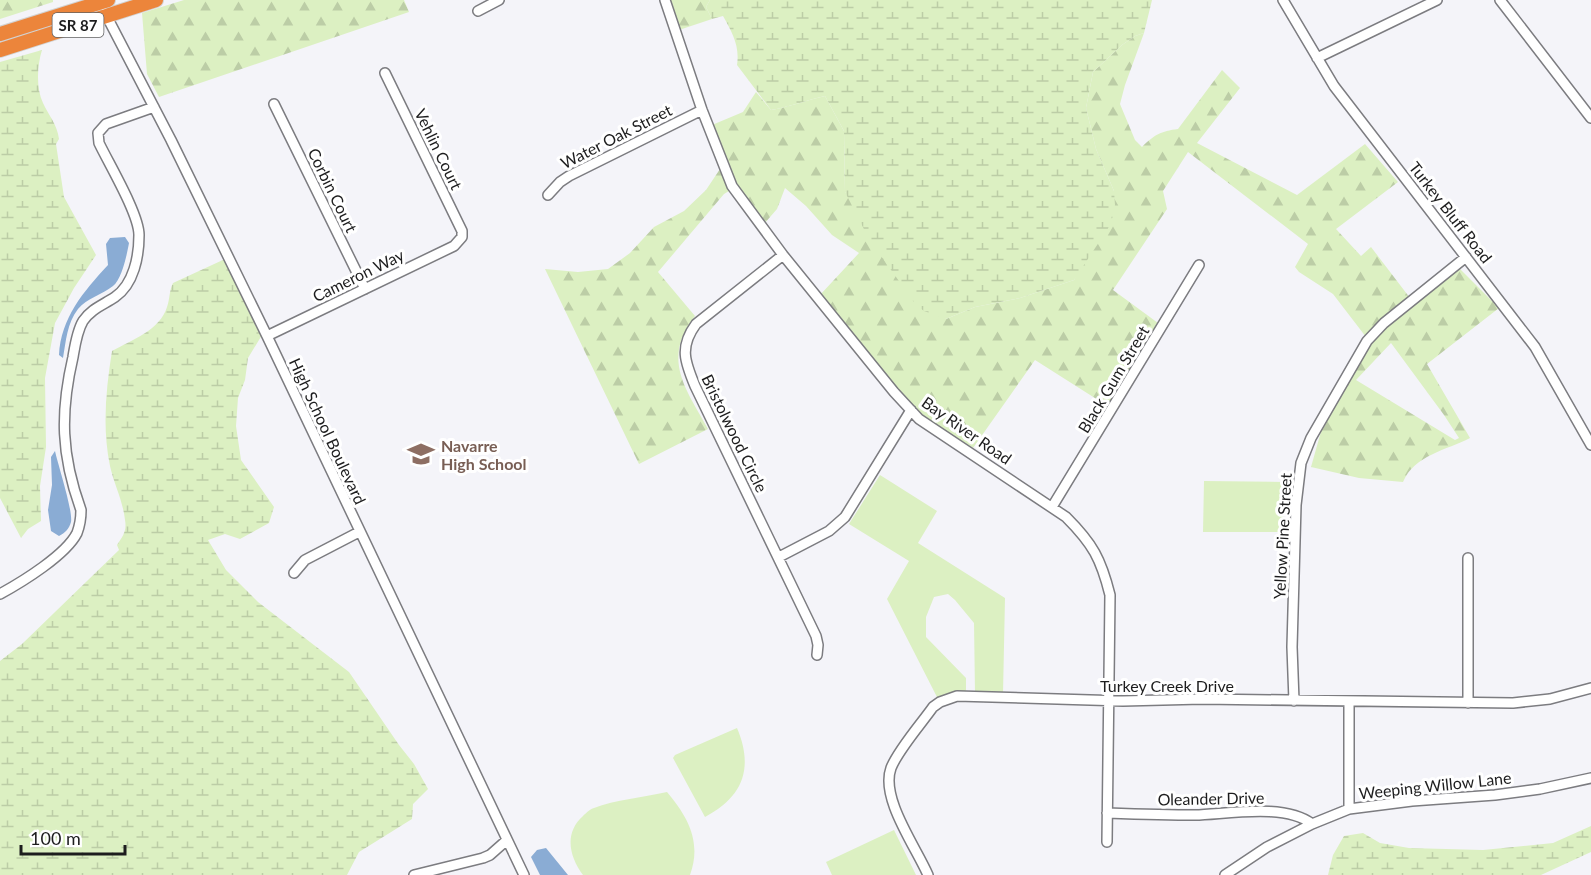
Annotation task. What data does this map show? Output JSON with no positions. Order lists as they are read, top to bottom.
{
  "streets": {
    "highway": ["SR 87"],
    "street": [
      "Water Oak Street",
      "Vehlin Court",
      "Corbin Court",
      "Turkey Bluff Road",
      "Cameron Way",
      "Black Gum Street",
      "Bay River Road",
      "High School Boulevard",
      "Bristolwood Circle",
      "Yellow Pine Street",
      "Turkey Creek Drive",
      "Weeping Willow Lane",
      "Oleander Drive"
    ]
  },
  "crossings": [
    ["SR 87", "High School Boulevard"],
    ["Water Oak Street", "Bay River Road"],
    ["Vehlin Court", "Cameron Way"],
    ["Corbin Court", "Cameron Way"],
    ["Turkey Bluff Road", "Yellow Pine Street"],
    ["Cameron Way", "High School Boulevard"],
    ["Black Gum Street", "Bay River Road"],
    ["Bay River Road", "Bristolwood Circle"],
    ["Bay River Road", "Turkey Creek Drive"],
    ["Bay River Road", "Oleander Drive"],
    ["Yellow Pine Street", "Turkey Creek Drive"],
    ["Weeping Willow Lane", "Oleander Drive"]
  ],
  "places": {
    "school or university": ["Navarre High School"]
  },
  "scale_bar": "100 m"
}
